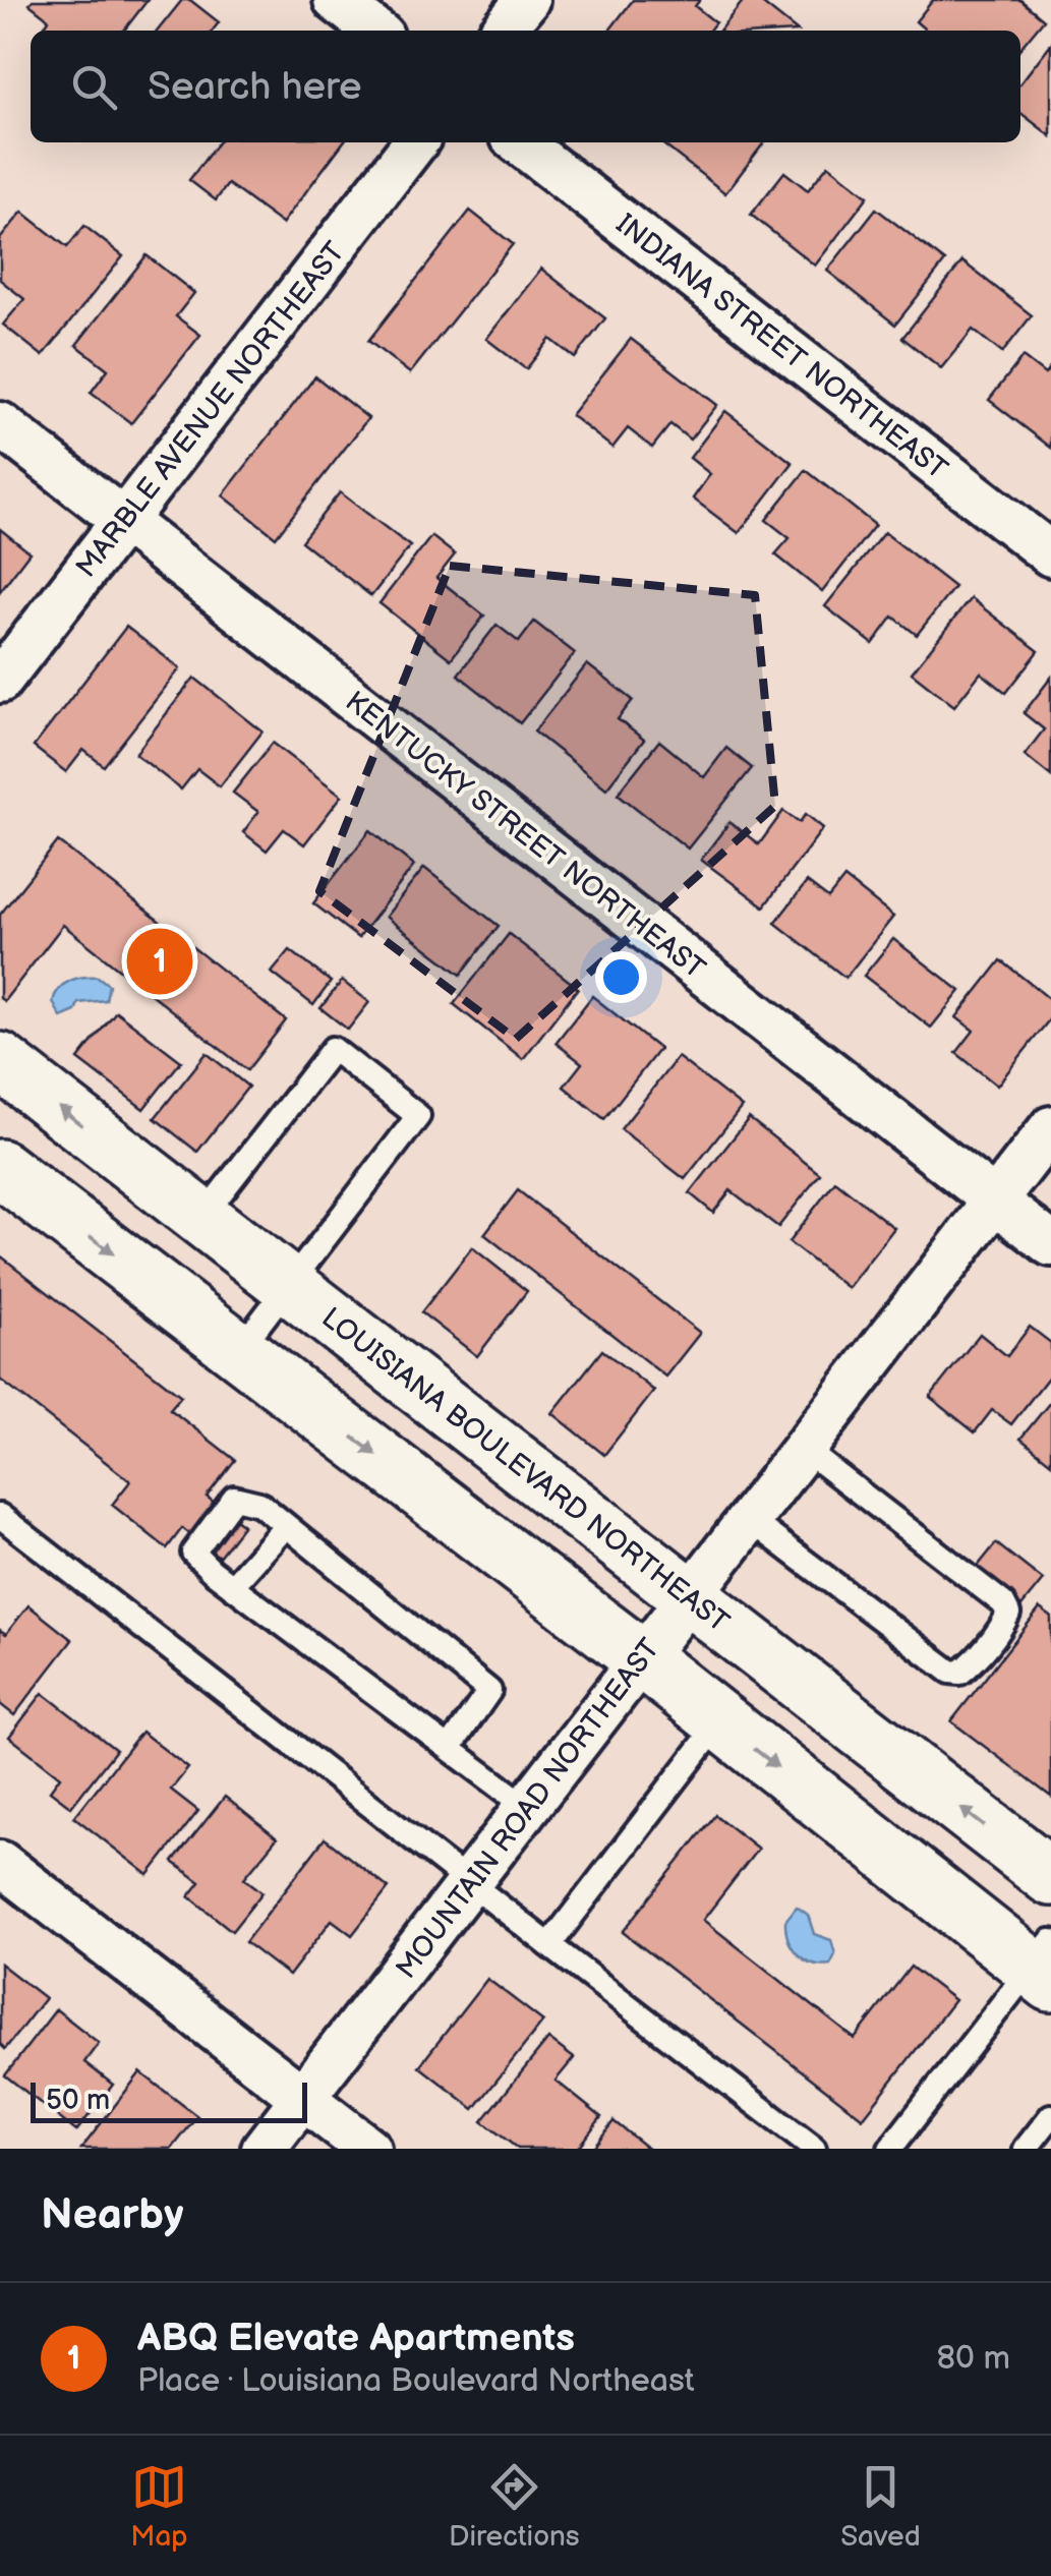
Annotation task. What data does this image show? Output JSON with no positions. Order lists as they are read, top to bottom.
{
  "streets": {
    "main road": ["LOUISIANA BOULEVARD NORTHEAST"],
    "street": [
      "INDIANA STREET NORTHEAST",
      "MARBLE AVENUE NORTHEAST",
      "KENTUCKY STREET NORTHEAST",
      "MOUNTAIN ROAD NORTHEAST"
    ]
  },
  "crossings": [
    ["MARBLE AVENUE NORTHEAST", "KENTUCKY STREET NORTHEAST"],
    ["KENTUCKY STREET NORTHEAST", "MOUNTAIN ROAD NORTHEAST"],
    ["LOUISIANA BOULEVARD NORTHEAST", "MOUNTAIN ROAD NORTHEAST"]
  ],
  "scale_bar": "50 m",
  "page": {
    "search": "Search here",
    "pins": "1",
    "scale": "50 m",
    "heading": "Nearby",
    "list": [
      {
        "mark": "1",
        "name": "ABQ Elevate Apartments",
        "note": "Place · Louisiana Boulevard Northeast",
        "value": "80 m"
      }
    ],
    "nav": ["Map", "Directions", "Saved"]
  }
}
